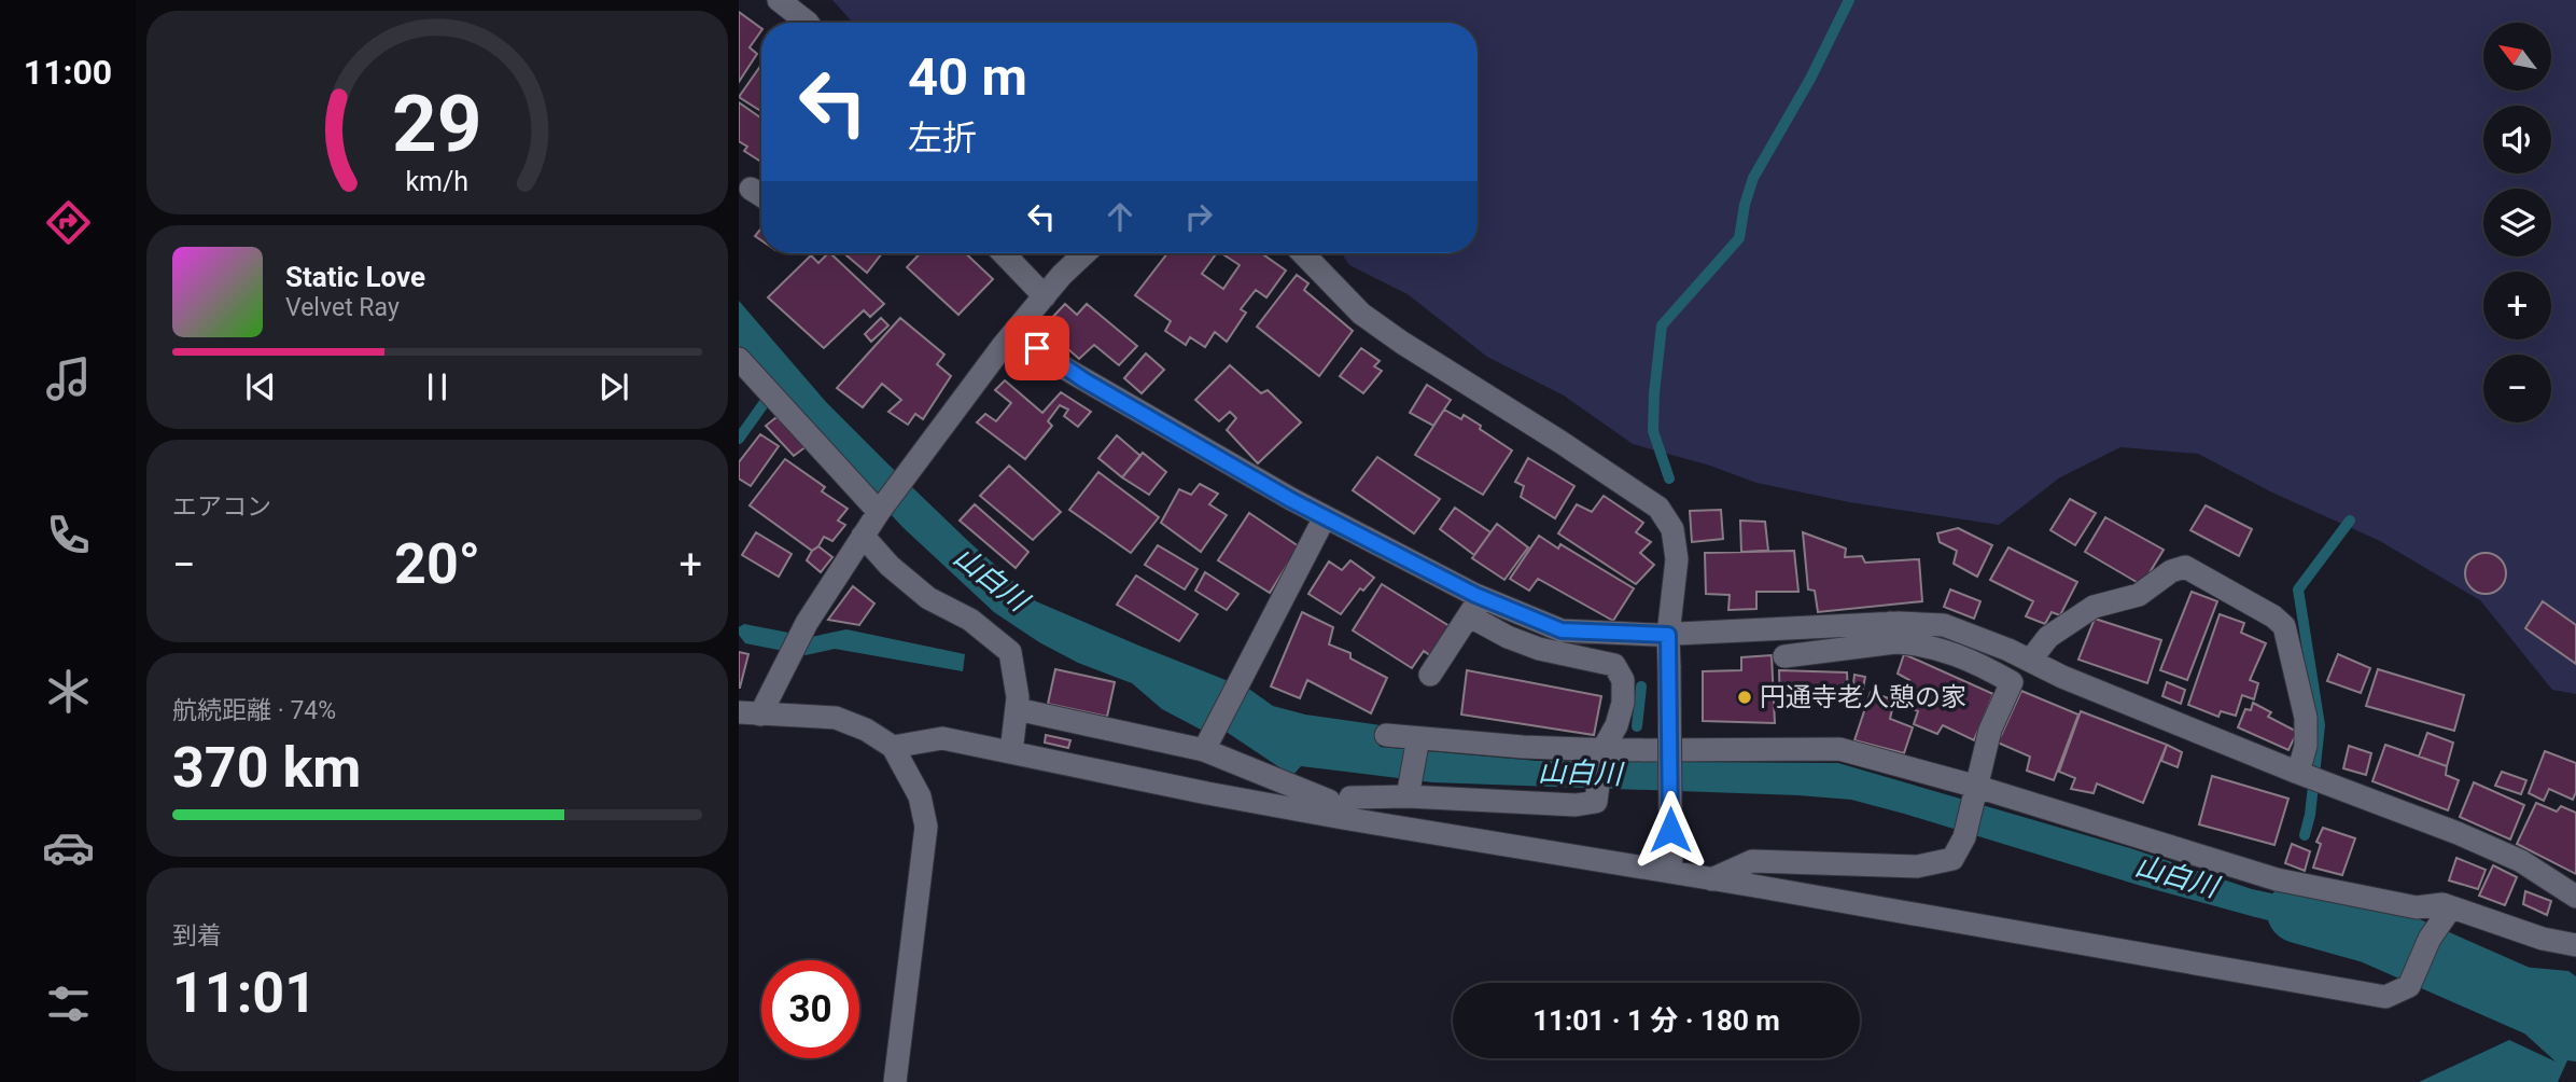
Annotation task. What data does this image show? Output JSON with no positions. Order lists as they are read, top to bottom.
{
  "water": ["山白川"],
  "places": ["円通寺老人憩の家"],
  "north": "top left",
  "page": {
    "tabs": "11:00",
    "map_buttons": ["+", "−"],
    "turn": ["40 m", "左折"],
    "song": ["Static Love", "Velvet Ray"],
    "tile": [
      "エアコン",
      ["航続距離 · 74%", "370 km"],
      ["到着", "11:01"]
    ],
    "heat": ["−", "20°", "+"],
    "limit": "30",
    "trip": "11:01 · 1 分 · 180 m",
    "gauge": ["29", "km/h"]
  }
}
